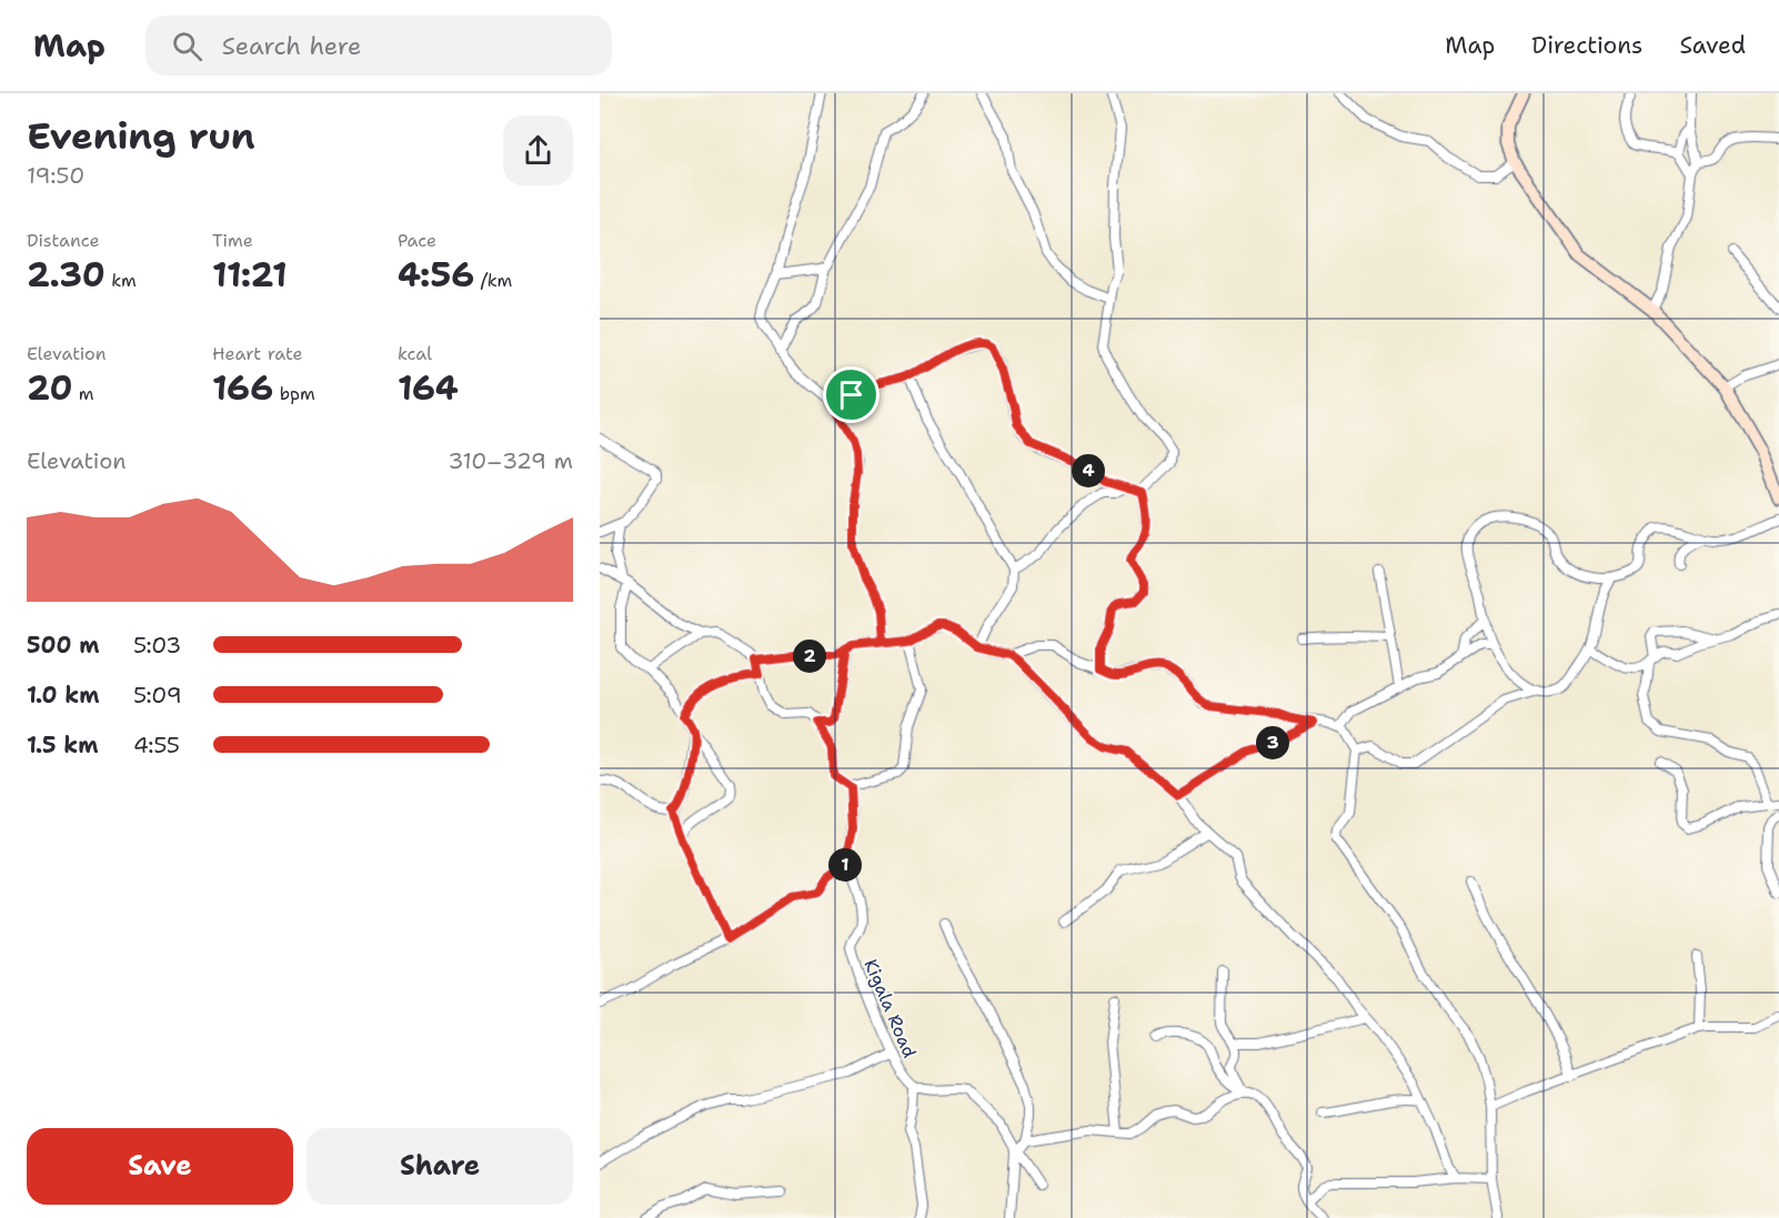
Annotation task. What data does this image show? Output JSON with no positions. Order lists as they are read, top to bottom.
{
  "streets": {
    "street": ["Kigala Road"]
  },
  "page": {
    "header": "Map",
    "search": "Search here",
    "nav": ["Map", "Directions", "Saved"],
    "heading": ["Evening run", "19:50"],
    "stats": [
      ["Distance", "2.30 km"],
      ["Time", "11:21"],
      ["Pace", "4:56 /km"],
      ["Elevation", "20 m"],
      ["Heart rate", "166 bpm"],
      ["kcal", "164"]
    ],
    "chart": ["Elevation", "310–329 m"],
    "pins": [
      "4",
      "2",
      "3",
      "1"
    ],
    "list": [
      {
        "name": "500 m",
        "note": "5:03"
      },
      {
        "name": "1.0 km",
        "note": "5:09"
      },
      {
        "name": "1.5 km",
        "note": "4:55"
      }
    ],
    "buttons": ["Save", "Share"]
  }
}
